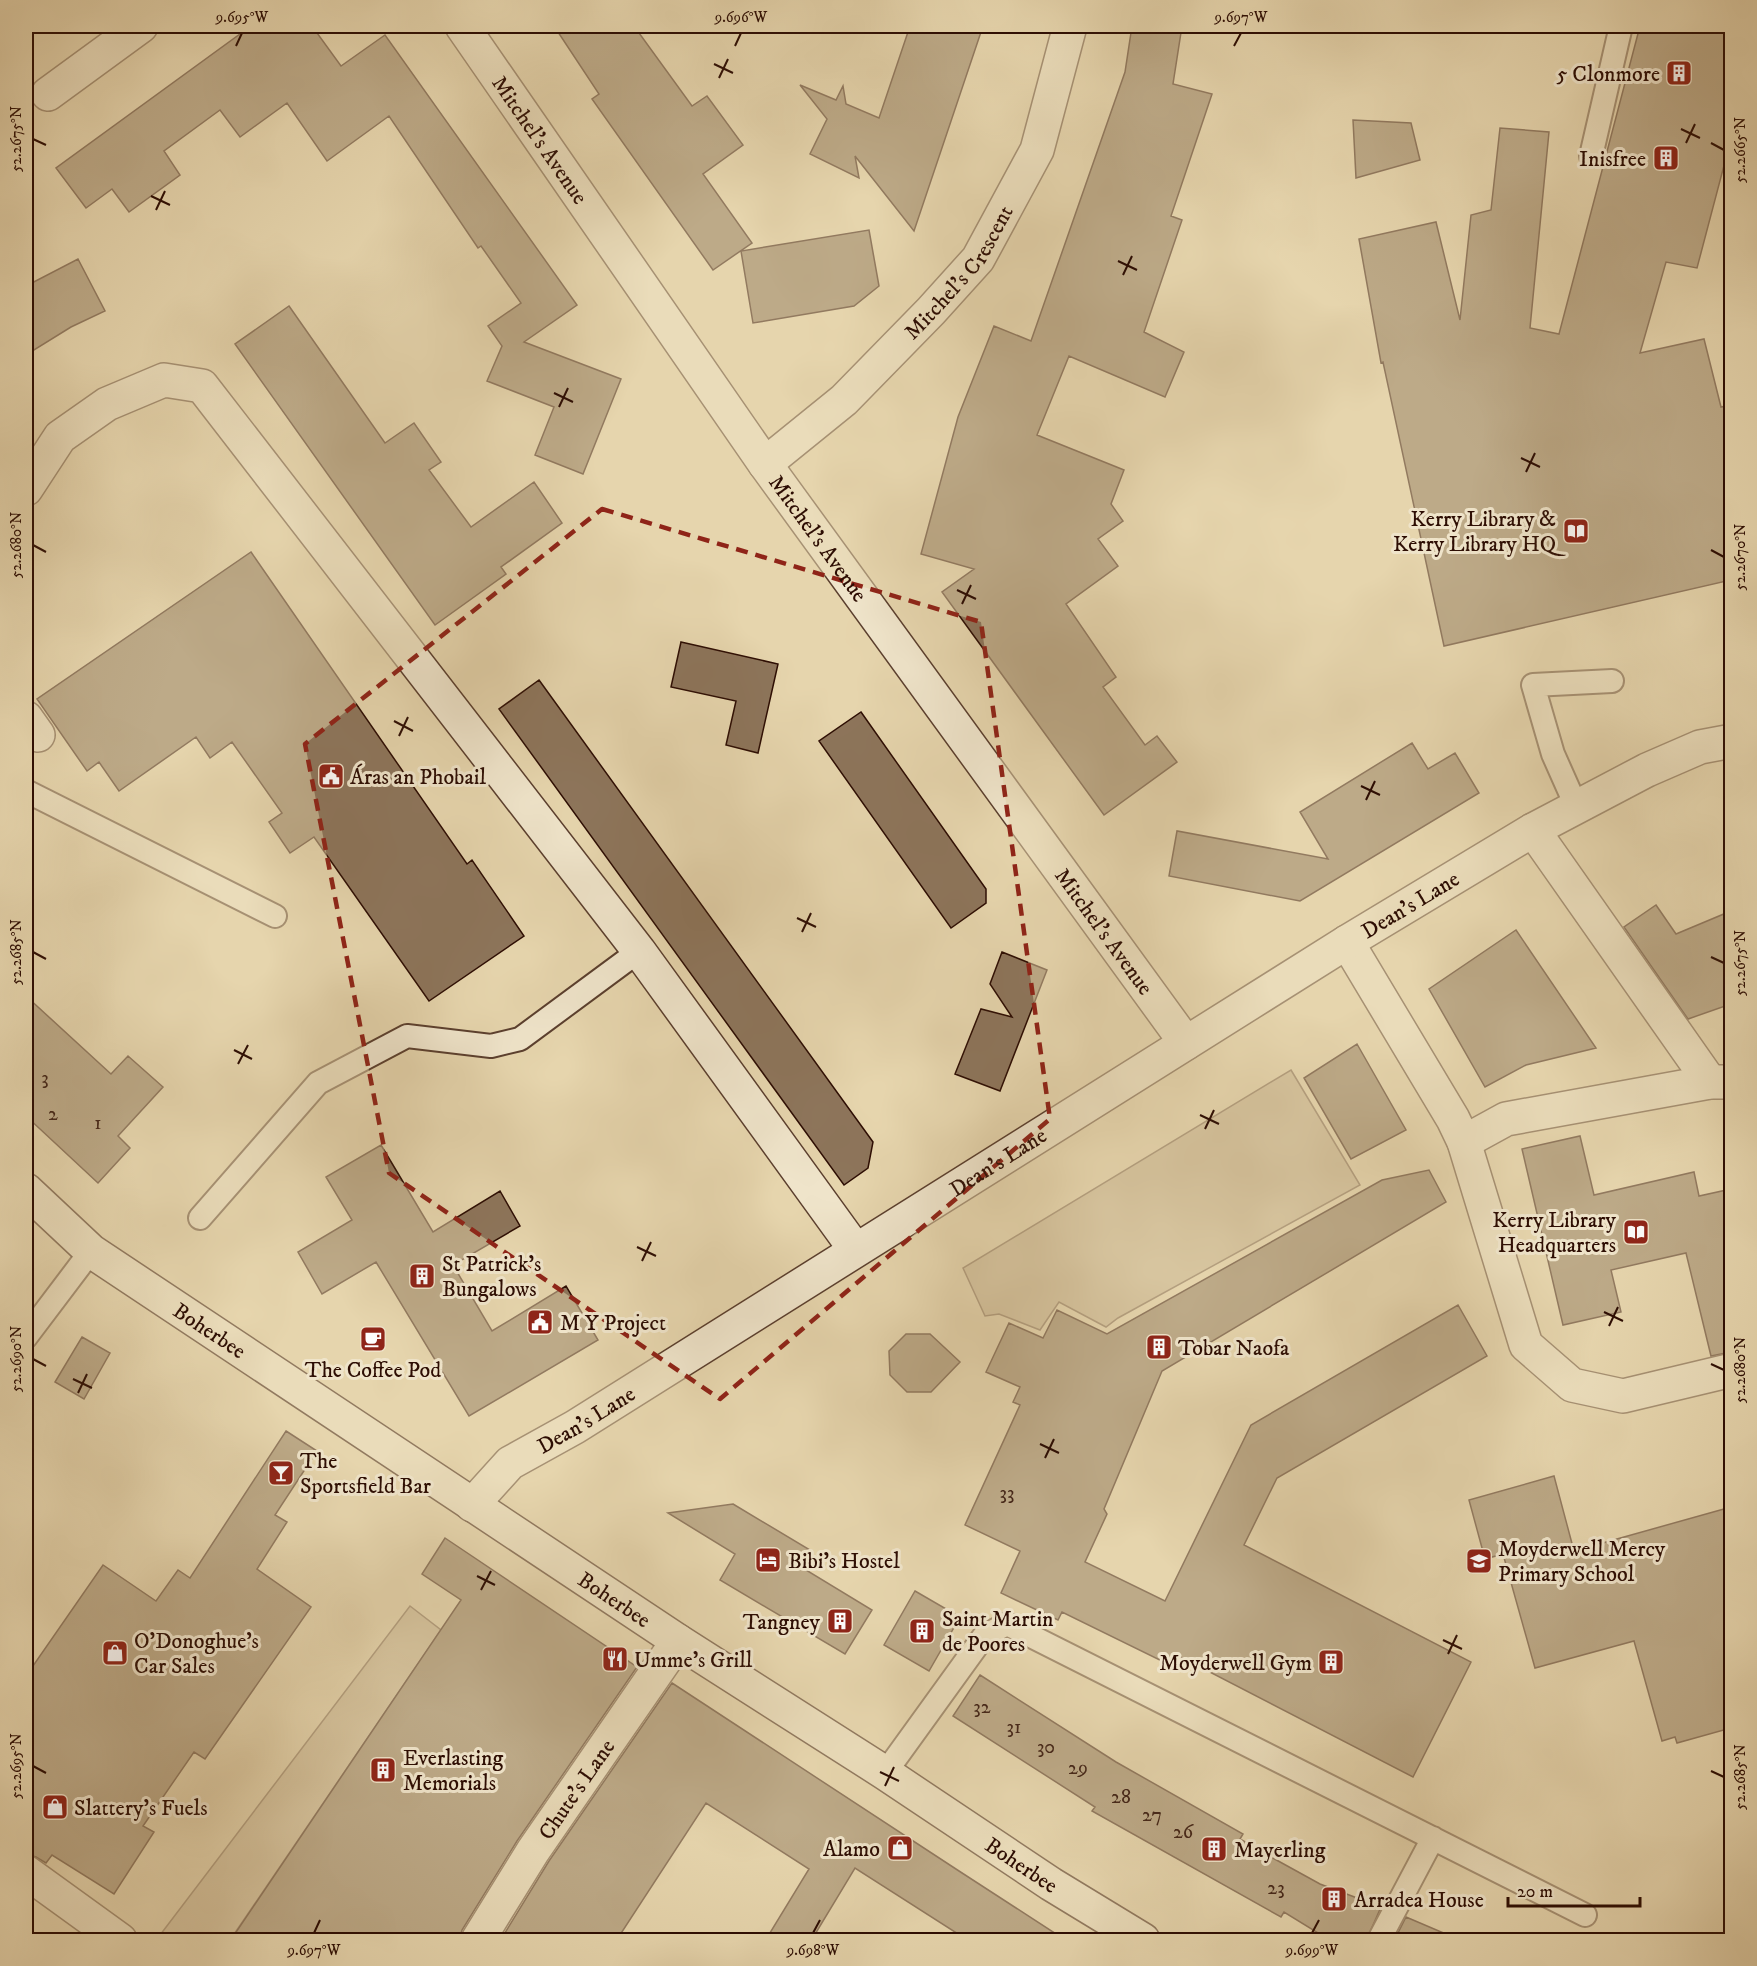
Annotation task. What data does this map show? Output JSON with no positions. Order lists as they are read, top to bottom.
{
  "streets": {
    "street": [
      "Mitchel's Avenue",
      "Mitchel's Crescent",
      "Dean's Lane",
      "Boherbee",
      "Chute's Lane"
    ]
  },
  "crossings": [
    ["Mitchel's Avenue", "Mitchel's Crescent"],
    ["Mitchel's Avenue", "Dean's Lane"],
    ["Dean's Lane", "Boherbee"],
    ["Boherbee", "Chute's Lane"]
  ],
  "places": {
    "building": [
      "5 Clonmore",
      "Inisfree",
      "St Patrick's Bungalows",
      "Tobar Naofa",
      "Tangney",
      "Saint Martin de Poores",
      "Moyderwell Gym",
      "Everlasting Memorials",
      "Mayerling",
      "Arradea House"
    ],
    "library": ["Kerry Library & Kerry Library HQ", "Kerry Library Headquarters"],
    "public building": ["Áras an Phobail", "M Y Project"],
    "cafe": ["The Coffee Pod"],
    "bar": ["The Sportsfield Bar"],
    "hotel": ["Bibi's Hostel"],
    "school or university": ["Moyderwell Mercy Primary School"],
    "shop": ["O'Donoghue's Car Sales", "Slattery's Fuels", "Alamo"],
    "restaurant": ["Umme's Grill"]
  },
  "house_numbers": [
    "3",
    "2",
    "1",
    "33",
    "32",
    "31",
    "30",
    "29",
    "28",
    "27",
    "26",
    "23"
  ],
  "scale_bar": "20 m",
  "coordinates": [
    "9.695°W",
    "9.696°W",
    "9.697°W",
    "52.2675°N",
    "52.2665°N",
    "52.2680°N",
    "52.2670°N",
    "52.2685°N",
    "52.2690°N",
    "52.2695°N",
    "9.698°W",
    "9.699°W"
  ]
}
